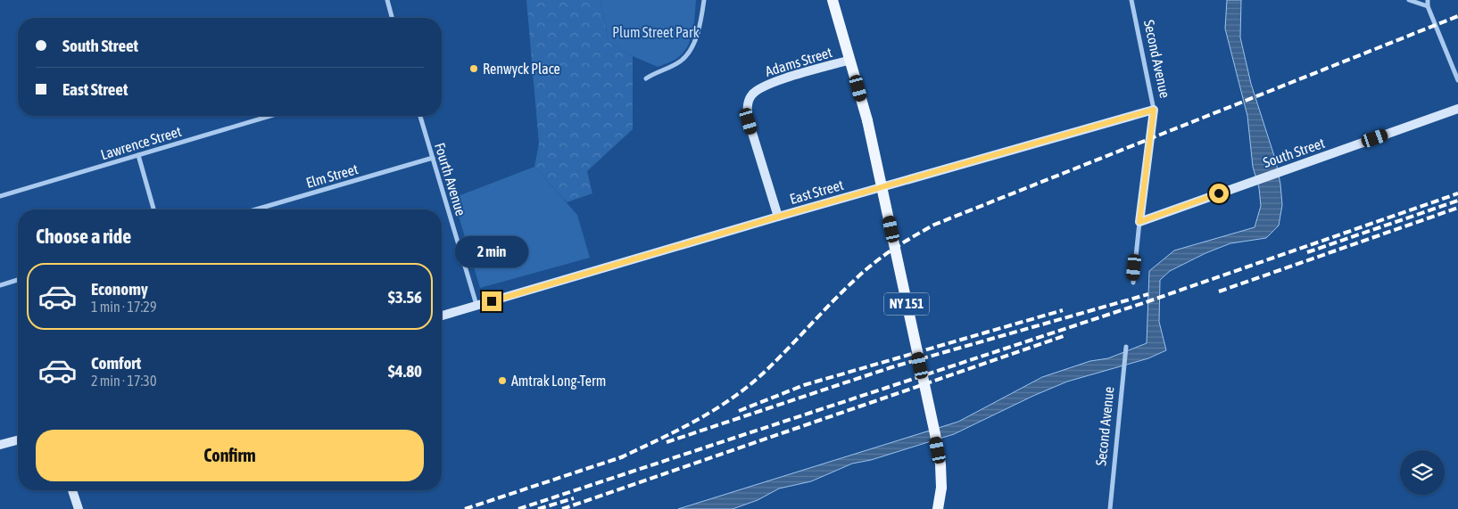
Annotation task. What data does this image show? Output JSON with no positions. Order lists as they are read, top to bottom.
{
  "streets": {
    "main road": ["NY 151"],
    "street": [
      "Second Avenue",
      "Adams Street",
      "Lawrence Street",
      "South Street",
      "Elm Street",
      "Fourth Avenue",
      "East Street"
    ]
  },
  "crossings": [
    ["Second Avenue", "South Street"],
    ["Second Avenue", "East Street"],
    ["Adams Street", "East Street"],
    ["Adams Street", "NY 151"],
    ["Elm Street", "Fourth Avenue"],
    ["Fourth Avenue", "East Street"]
  ],
  "parks": ["Plum Street Park"],
  "places": ["Renwyck Place", "Amtrak Long-Term"],
  "page": {
    "banner": ["South Street", "East Street"],
    "heading": "Choose a ride",
    "bubble": "2 min",
    "list": [
      {
        "name": "Economy",
        "note": "1 min · 17:29",
        "value": "$3.56"
      },
      {
        "name": "Comfort",
        "note": "2 min · 17:30",
        "value": "$4.80"
      }
    ],
    "buttons": "Confirm"
  }
}
